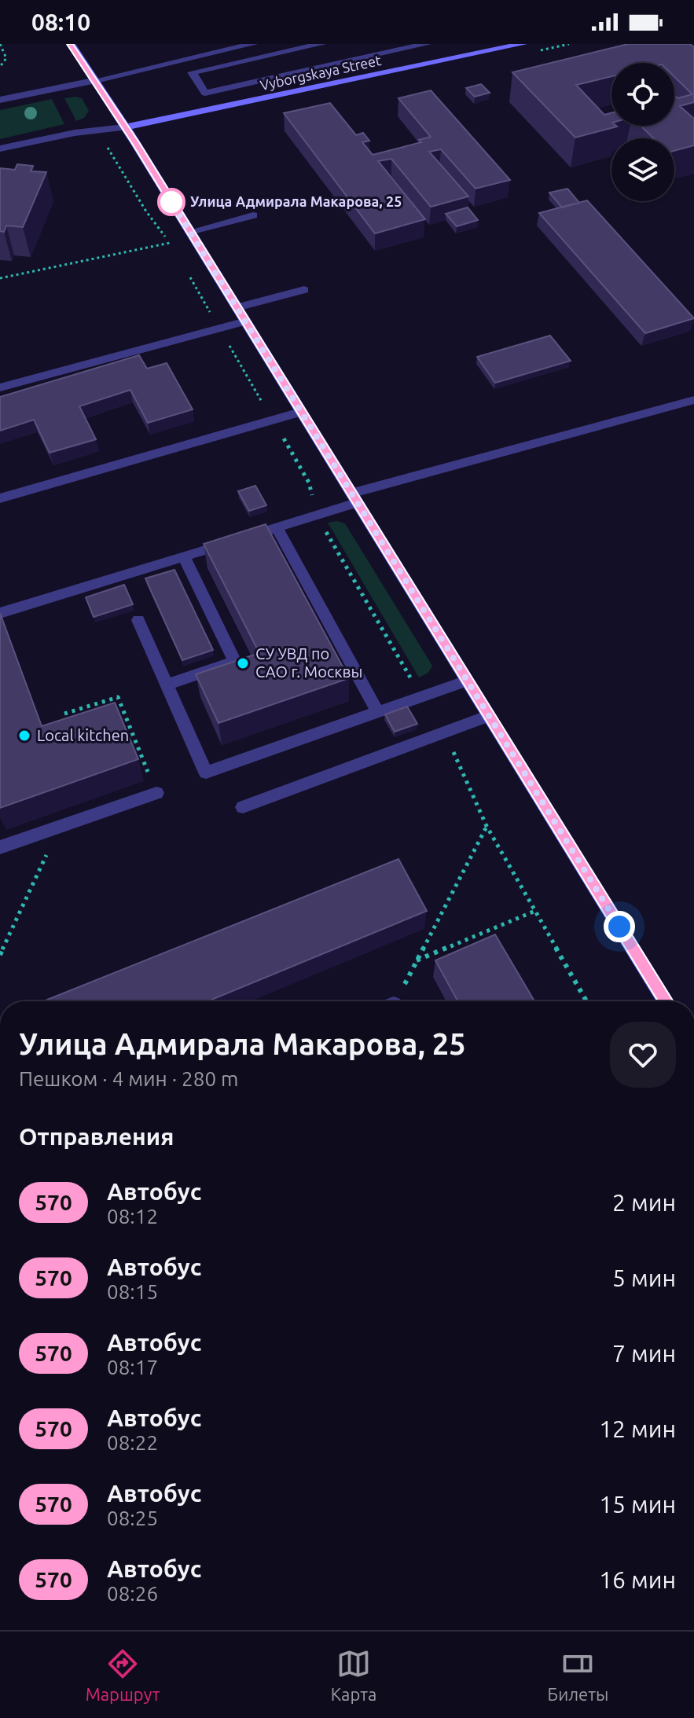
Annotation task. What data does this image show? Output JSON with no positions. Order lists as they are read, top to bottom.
{
  "streets": {
    "street": ["Vyborgskaya Street"]
  },
  "places": ["Улица Адмирала Макарова, 25", "СУ УВД по САО г. Москвы", "Local kitchen"],
  "lines": ["bus line 570"],
  "page": {
    "status": "08:10",
    "heading": [
      ["Улица Адмирала Макарова, 25", "Пешком · 4 мин · 280 m"],
      "Отправления"
    ],
    "list": [
      {
        "mark": "570",
        "name": "Автобус",
        "note": "08:12",
        "value": "2 мин"
      },
      {
        "mark": "570",
        "name": "Автобус",
        "note": "08:15",
        "value": "5 мин"
      },
      {
        "mark": "570",
        "name": "Автобус",
        "note": "08:17",
        "value": "7 мин"
      },
      {
        "mark": "570",
        "name": "Автобус",
        "note": "08:22",
        "value": "12 мин"
      },
      {
        "mark": "570",
        "name": "Автобус",
        "note": "08:25",
        "value": "15 мин"
      },
      {
        "mark": "570",
        "name": "Автобус",
        "note": "08:26",
        "value": "16 мин"
      }
    ],
    "tabs": ["Маршрут", "Карта", "Билеты"]
  }
}
